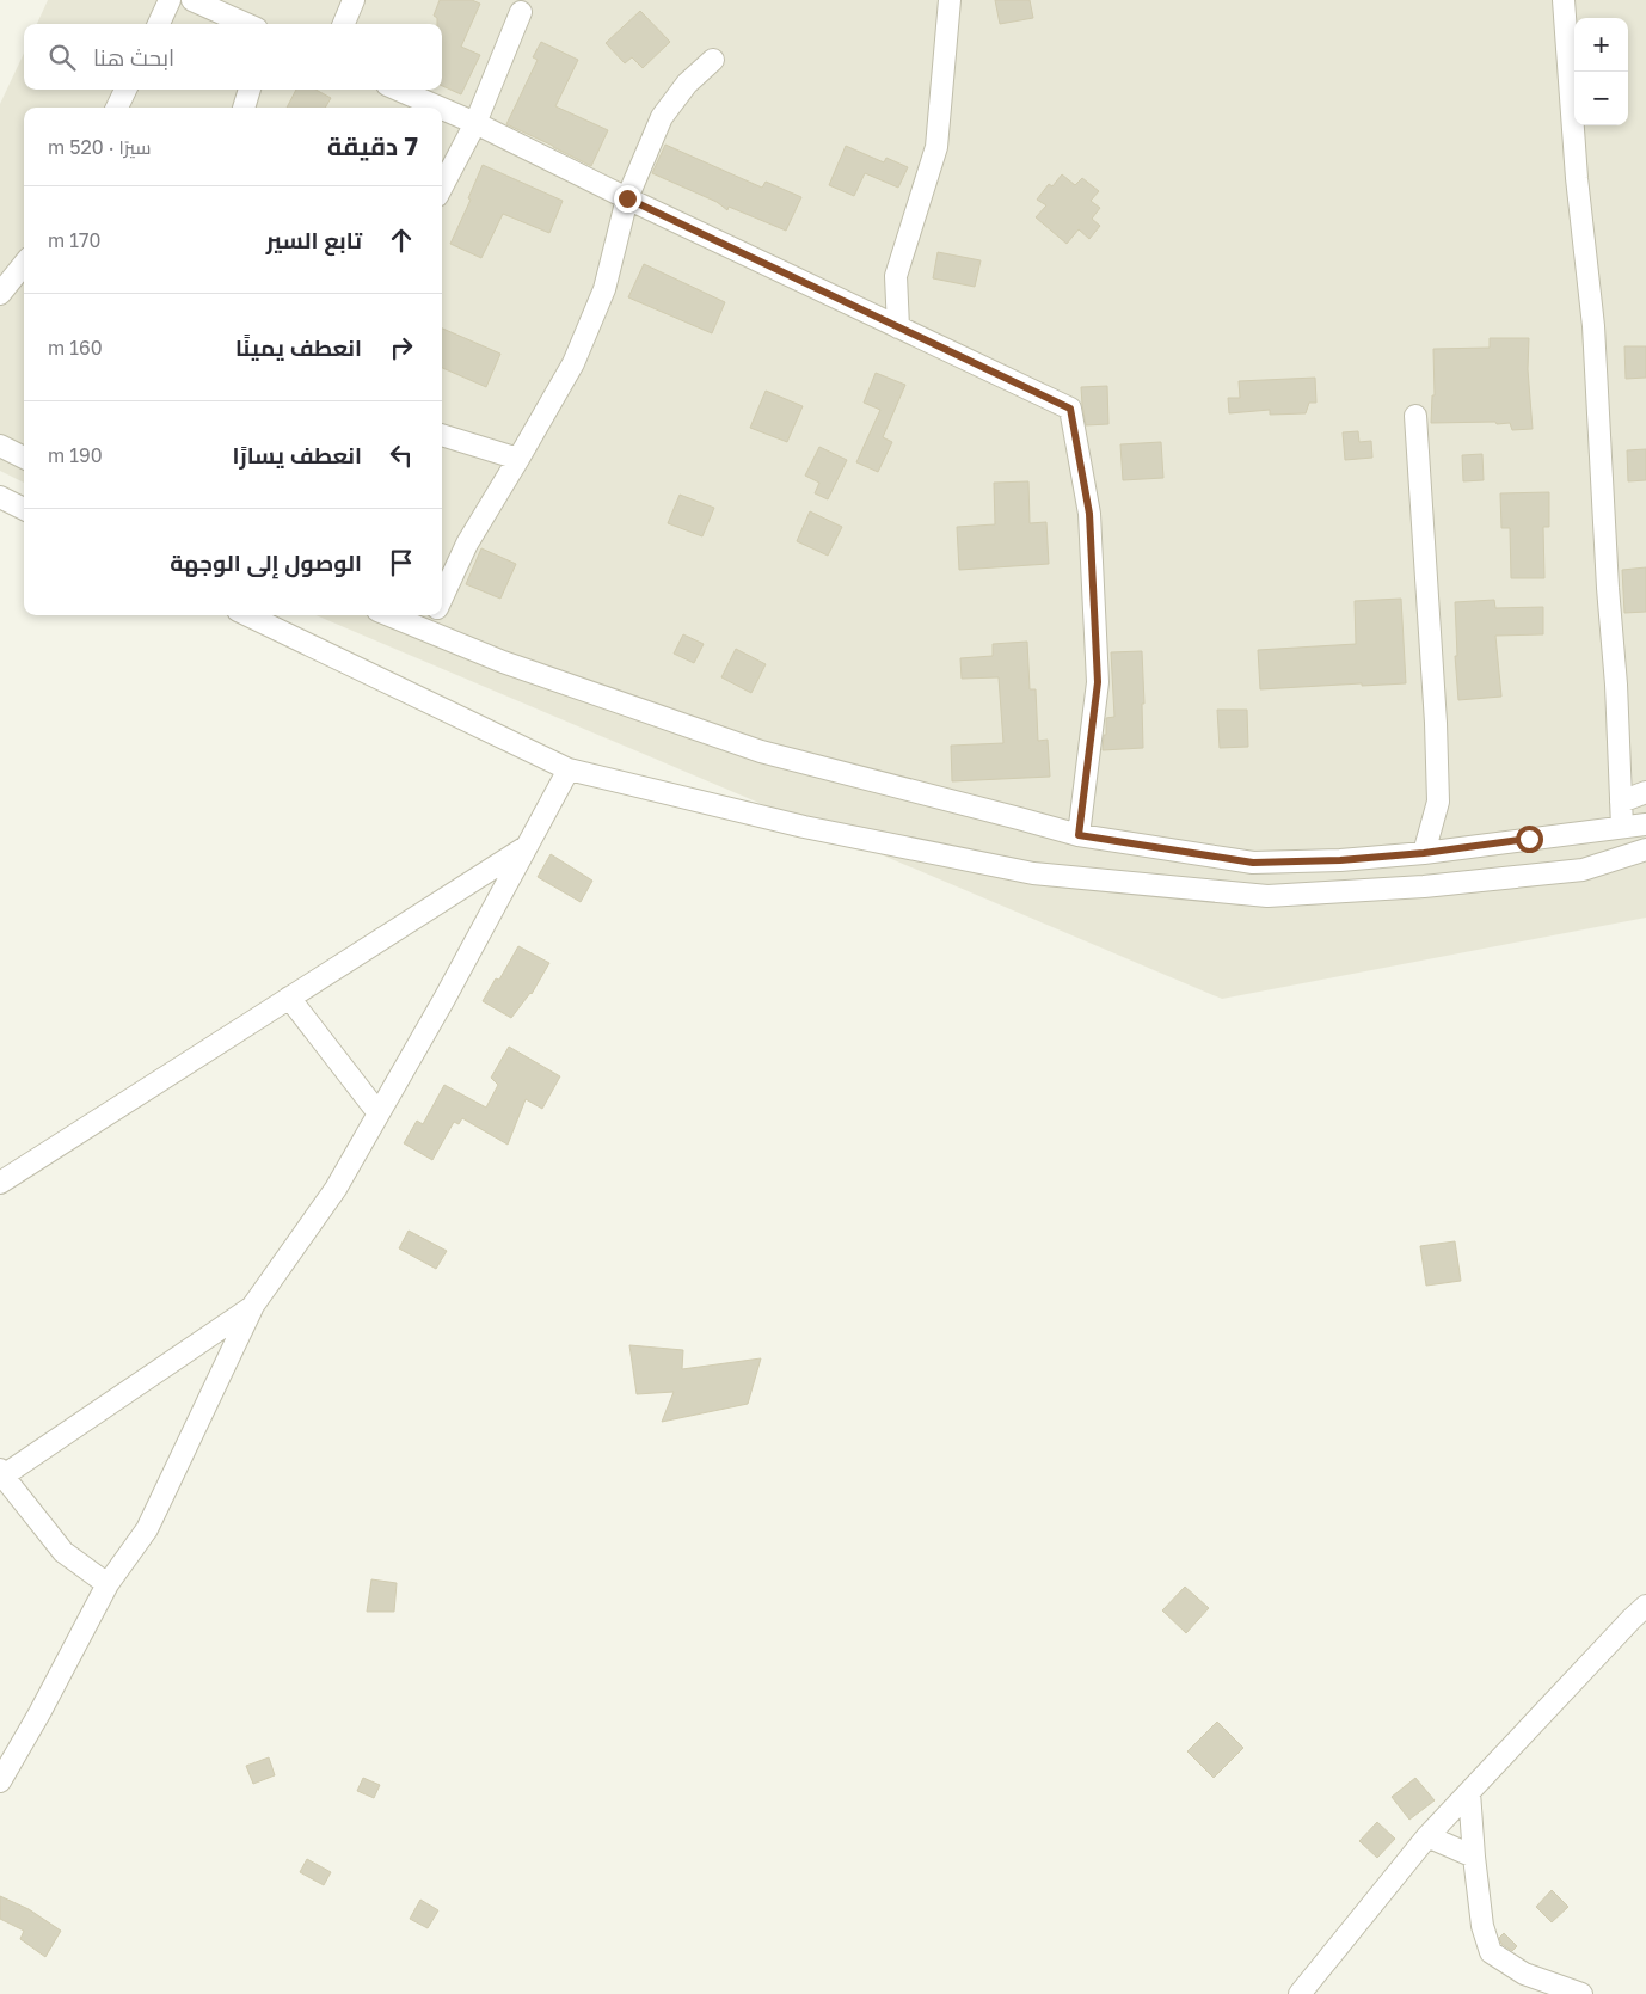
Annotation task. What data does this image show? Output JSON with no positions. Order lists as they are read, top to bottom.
{
  "page": {
    "map_buttons": ["+", "−"],
    "search": "ابحث هنا",
    "heading": ["7 دقيقة", "سيرًا · 520 m"],
    "list": [
      ["تابع السير", "170 m"],
      ["انعطف يمينًا", "160 m"],
      ["انعطف يسارًا", "190 m"],
      "الوصول إلى الوجهة"
    ]
  }
}
